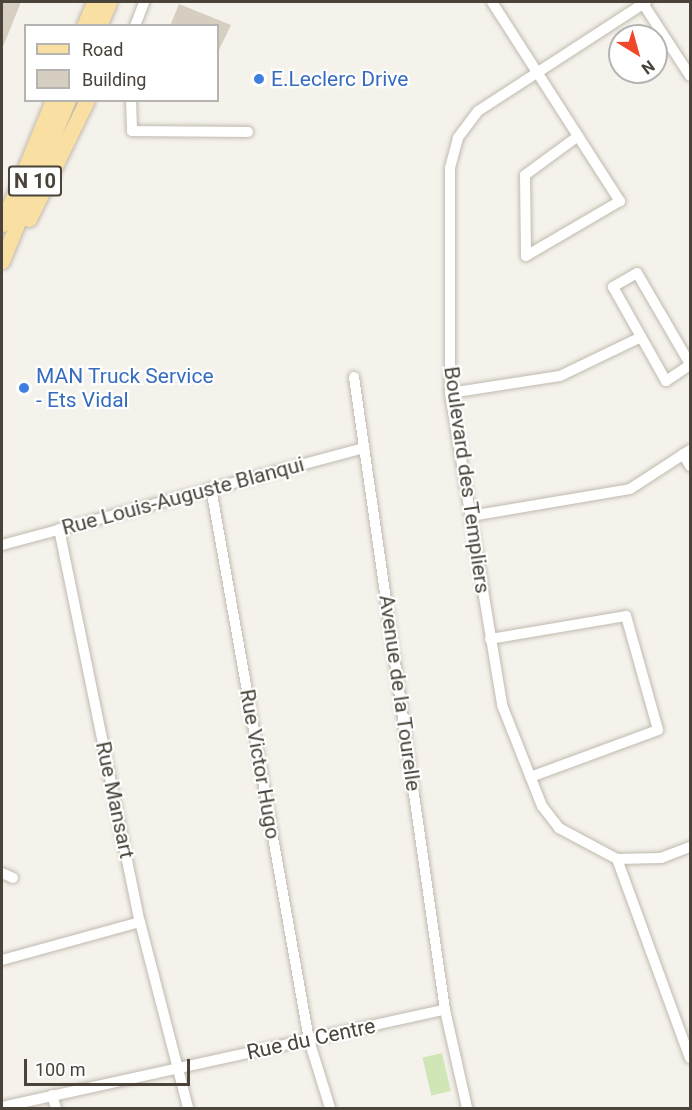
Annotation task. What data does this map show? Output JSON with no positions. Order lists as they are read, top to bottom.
{
  "streets": {
    "main road": ["N 10"],
    "street": [
      "Boulevard des Templiers",
      "Rue Louis-Auguste Blanqui",
      "Avenue de la Tourelle",
      "Rue Victor Hugo",
      "Rue Mansart",
      "Rue du Centre"
    ]
  },
  "crossings": [
    ["Rue Louis-Auguste Blanqui", "Avenue de la Tourelle"],
    ["Rue Louis-Auguste Blanqui", "Rue Victor Hugo"],
    ["Rue Louis-Auguste Blanqui", "Rue Mansart"],
    ["Avenue de la Tourelle", "Rue du Centre"],
    ["Rue Victor Hugo", "Rue du Centre"],
    ["Rue Mansart", "Rue du Centre"]
  ],
  "places": ["E.Leclerc Drive", "MAN Truck Service - Ets Vidal"],
  "legend": ["Road", "Building"],
  "scale_bar": "100 m",
  "north": "bottom right"
}
